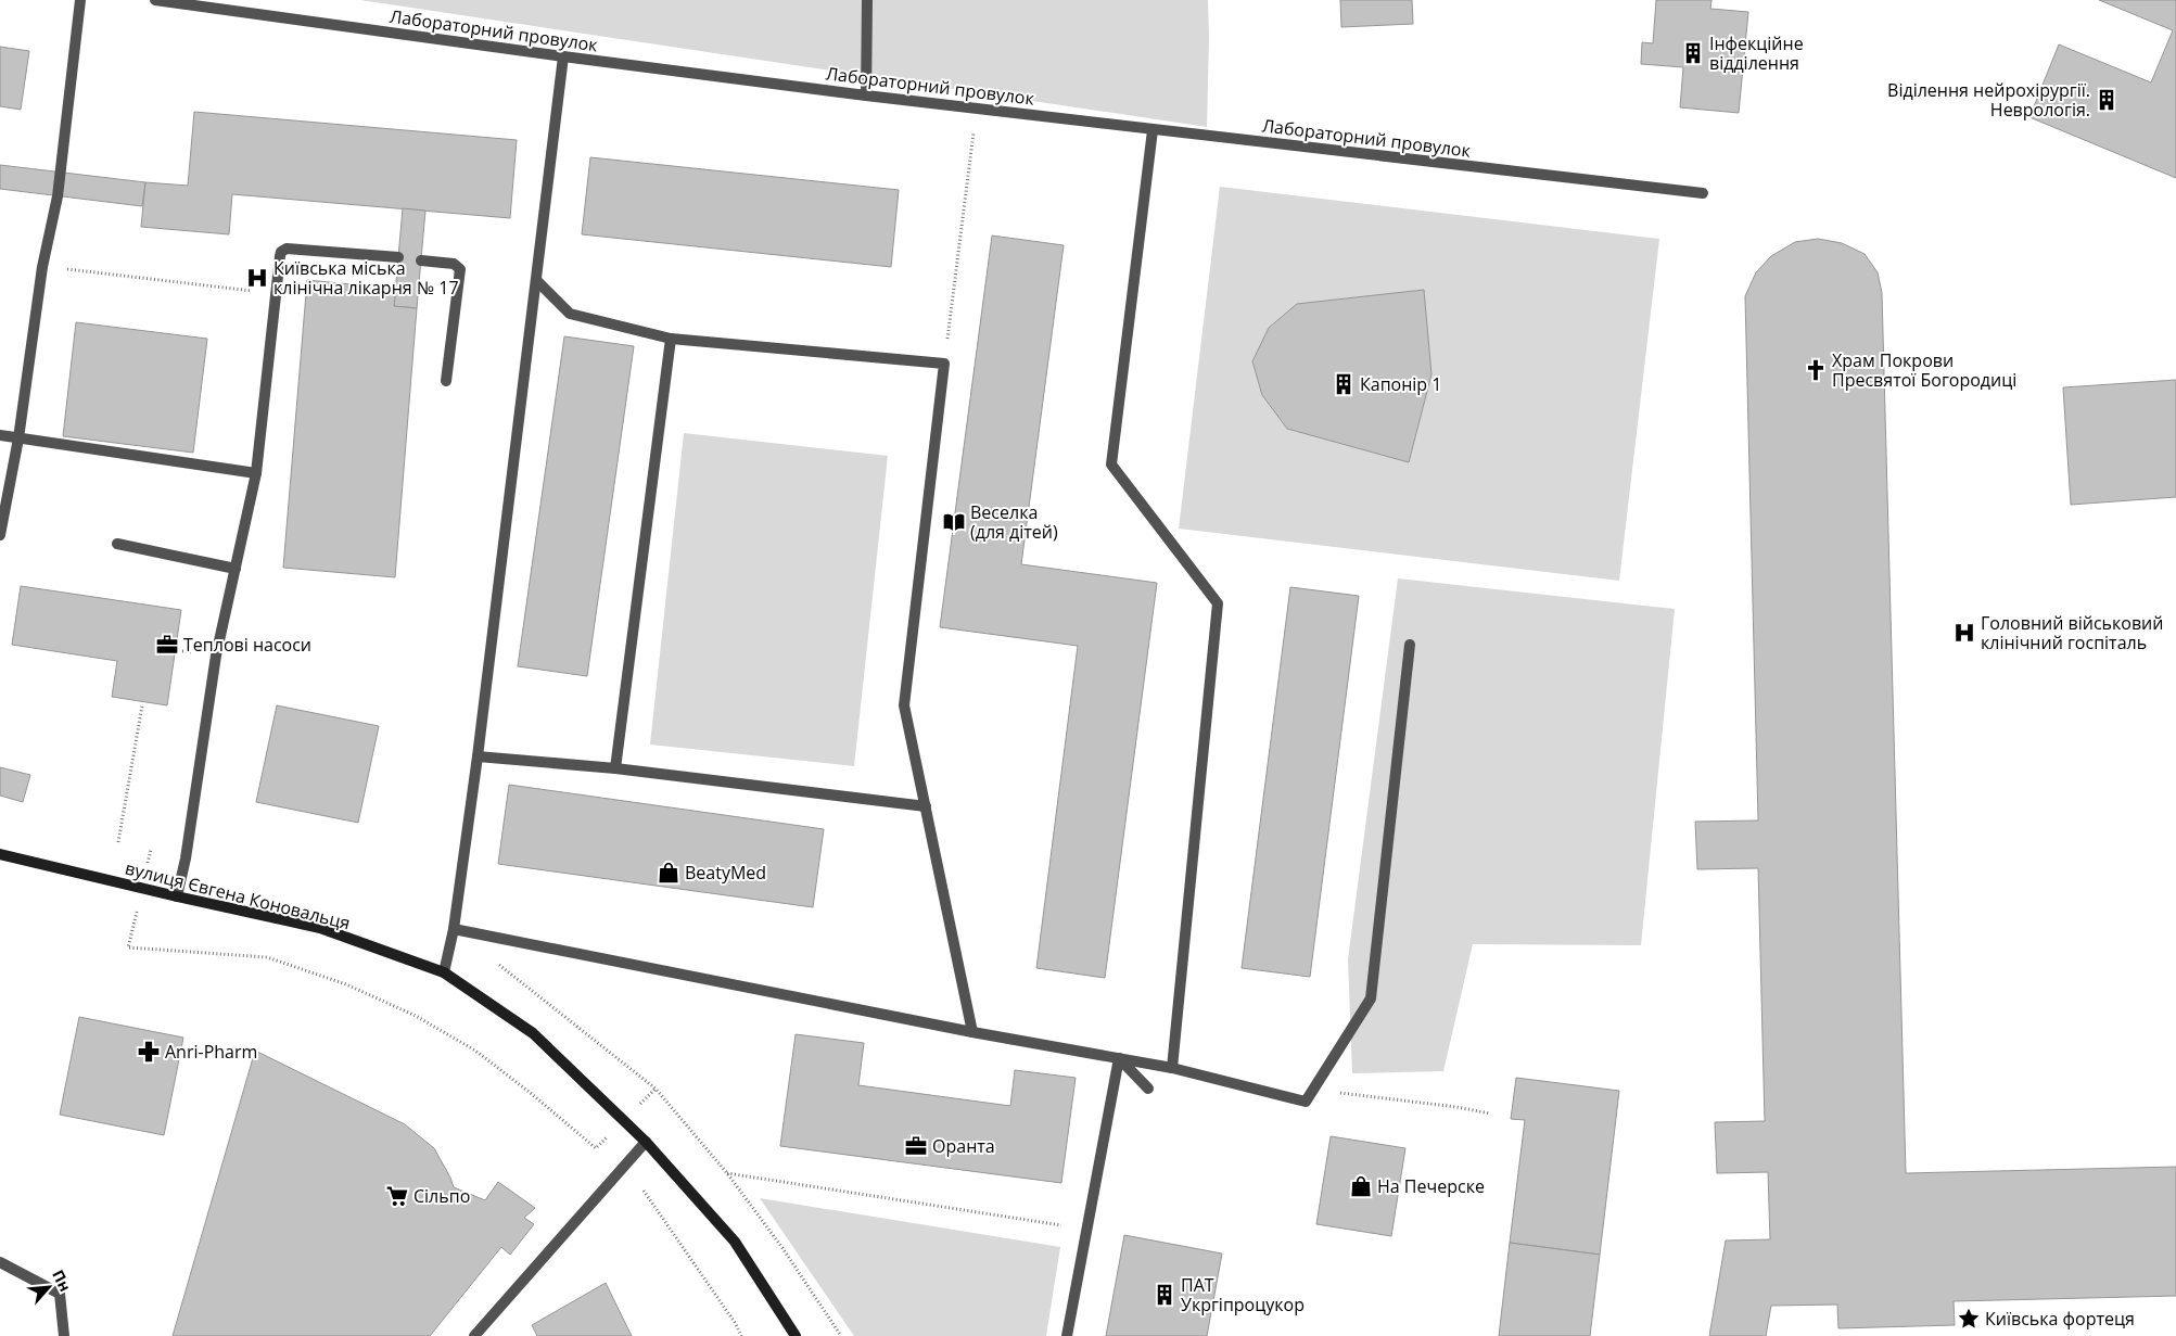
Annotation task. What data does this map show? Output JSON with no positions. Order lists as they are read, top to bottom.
{
  "streets": {
    "main road": ["вулиця Євгена Коновальця"],
    "street": ["Лабораторний провулок"]
  },
  "places": {
    "building": [
      "Інфекційне відділення",
      "Віділення нейрохірургії. Неврологія.",
      "Капонір 1",
      "ПАТ Укргіпроцукор"
    ],
    "hospital": ["Київська міська клінічна лікарня № 17", "Головний військовий клінічний госпіталь"],
    "church": ["Храм Покрови Пресвятої Богородиці"],
    "library": ["Веселка (для дітей)"],
    "office": ["Теплові насоси", "Оранта"],
    "shop": ["BeatyMed", "На Печерске"],
    "pharmacy": ["Anri-Pharm"],
    "supermarket": ["Сільпо"],
    "place": ["Київська фортеця"]
  },
  "north": "top right"
}
